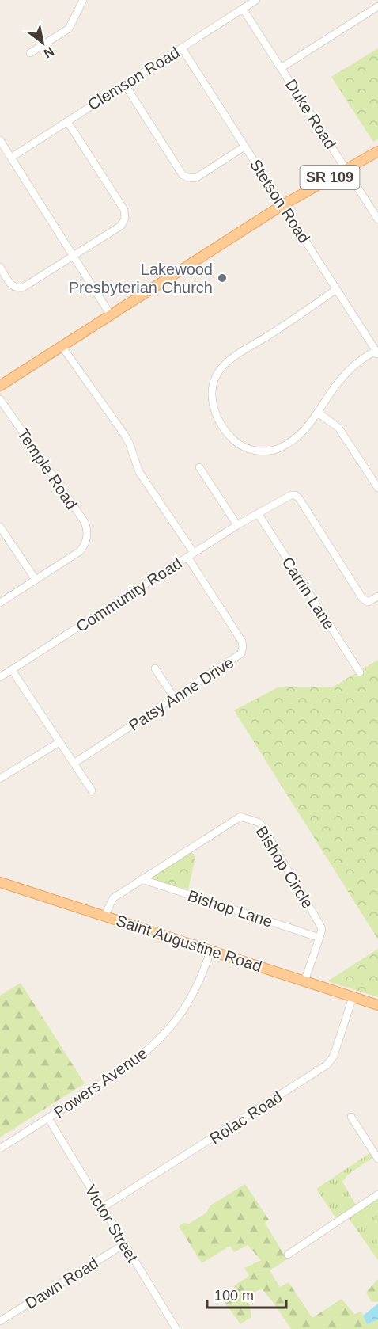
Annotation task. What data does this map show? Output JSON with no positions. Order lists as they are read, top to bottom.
{
  "streets": {
    "main road": ["SR 109", "Saint Augustine Road"],
    "street": [
      "Clemson Road",
      "Duke Road",
      "Stetson Road",
      "Temple Road",
      "Carrin Lane",
      "Community Road",
      "Patsy Anne Drive",
      "Bishop Circle",
      "Bishop Lane",
      "Powers Avenue",
      "Rolac Road",
      "Victor Street",
      "Dawn Road"
    ]
  },
  "crossings": [
    ["Clemson Road", "Duke Road"],
    ["Clemson Road", "Stetson Road"],
    ["Duke Road", "SR 109"],
    ["SR 109", "Stetson Road"],
    ["SR 109", "Patsy Anne Drive"],
    ["Carrin Lane", "Community Road"],
    ["Community Road", "Patsy Anne Drive"],
    ["Bishop Circle", "Bishop Lane"],
    ["Bishop Circle", "Saint Augustine Road"],
    ["Saint Augustine Road", "Powers Avenue"],
    ["Saint Augustine Road", "Rolac Road"],
    ["Powers Avenue", "Victor Street"],
    ["Rolac Road", "Victor Street"],
    ["Victor Street", "Dawn Road"]
  ],
  "places": ["Lakewood Presbyterian Church"],
  "scale_bar": "100 m",
  "north": "bottom right"
}
